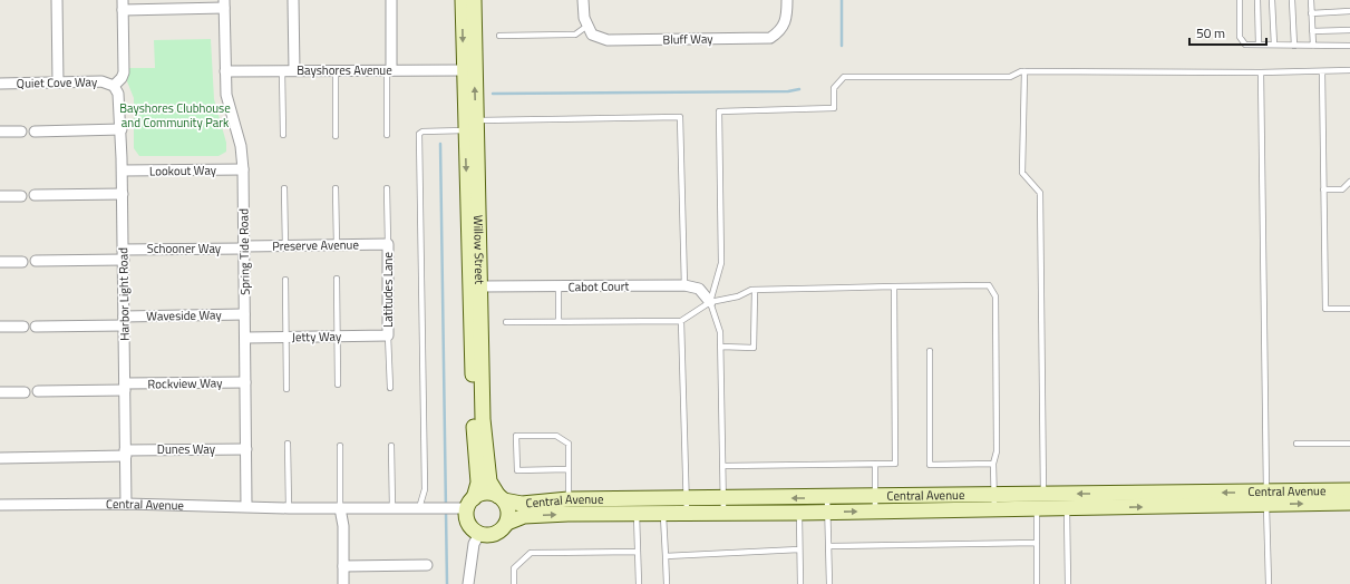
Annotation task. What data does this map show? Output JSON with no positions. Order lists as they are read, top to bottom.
{
  "streets": {
    "street": [
      "Bluff Way",
      "Bayshores Avenue",
      "Quiet Cove Way",
      "Lookout Way",
      "Preserve Avenue",
      "Schooner Way",
      "Willow Street",
      "Spring Tide Road",
      "Cabot Court",
      "Latitudes Lane",
      "Harbor Light Road",
      "Waveside Way",
      "Jetty Way",
      "Rockview Way",
      "Dunes Way",
      "Central Avenue"
    ]
  },
  "crossings": [
    ["Bayshores Avenue", "Willow Street"],
    ["Bayshores Avenue", "Spring Tide Road"],
    ["Quiet Cove Way", "Harbor Light Road"],
    ["Lookout Way", "Spring Tide Road"],
    ["Lookout Way", "Harbor Light Road"],
    ["Preserve Avenue", "Schooner Way"],
    ["Preserve Avenue", "Spring Tide Road"],
    ["Preserve Avenue", "Latitudes Lane"],
    ["Schooner Way", "Spring Tide Road"],
    ["Schooner Way", "Harbor Light Road"],
    ["Willow Street", "Cabot Court"],
    ["Willow Street", "Central Avenue"],
    ["Spring Tide Road", "Waveside Way"],
    ["Spring Tide Road", "Jetty Way"],
    ["Spring Tide Road", "Rockview Way"],
    ["Spring Tide Road", "Dunes Way"],
    ["Spring Tide Road", "Central Avenue"],
    ["Latitudes Lane", "Jetty Way"],
    ["Harbor Light Road", "Waveside Way"],
    ["Harbor Light Road", "Rockview Way"],
    ["Harbor Light Road", "Dunes Way"],
    ["Harbor Light Road", "Central Avenue"]
  ],
  "parks": ["Bayshores Clubhouse and Community Park"],
  "scale_bar": "50 m"
}
